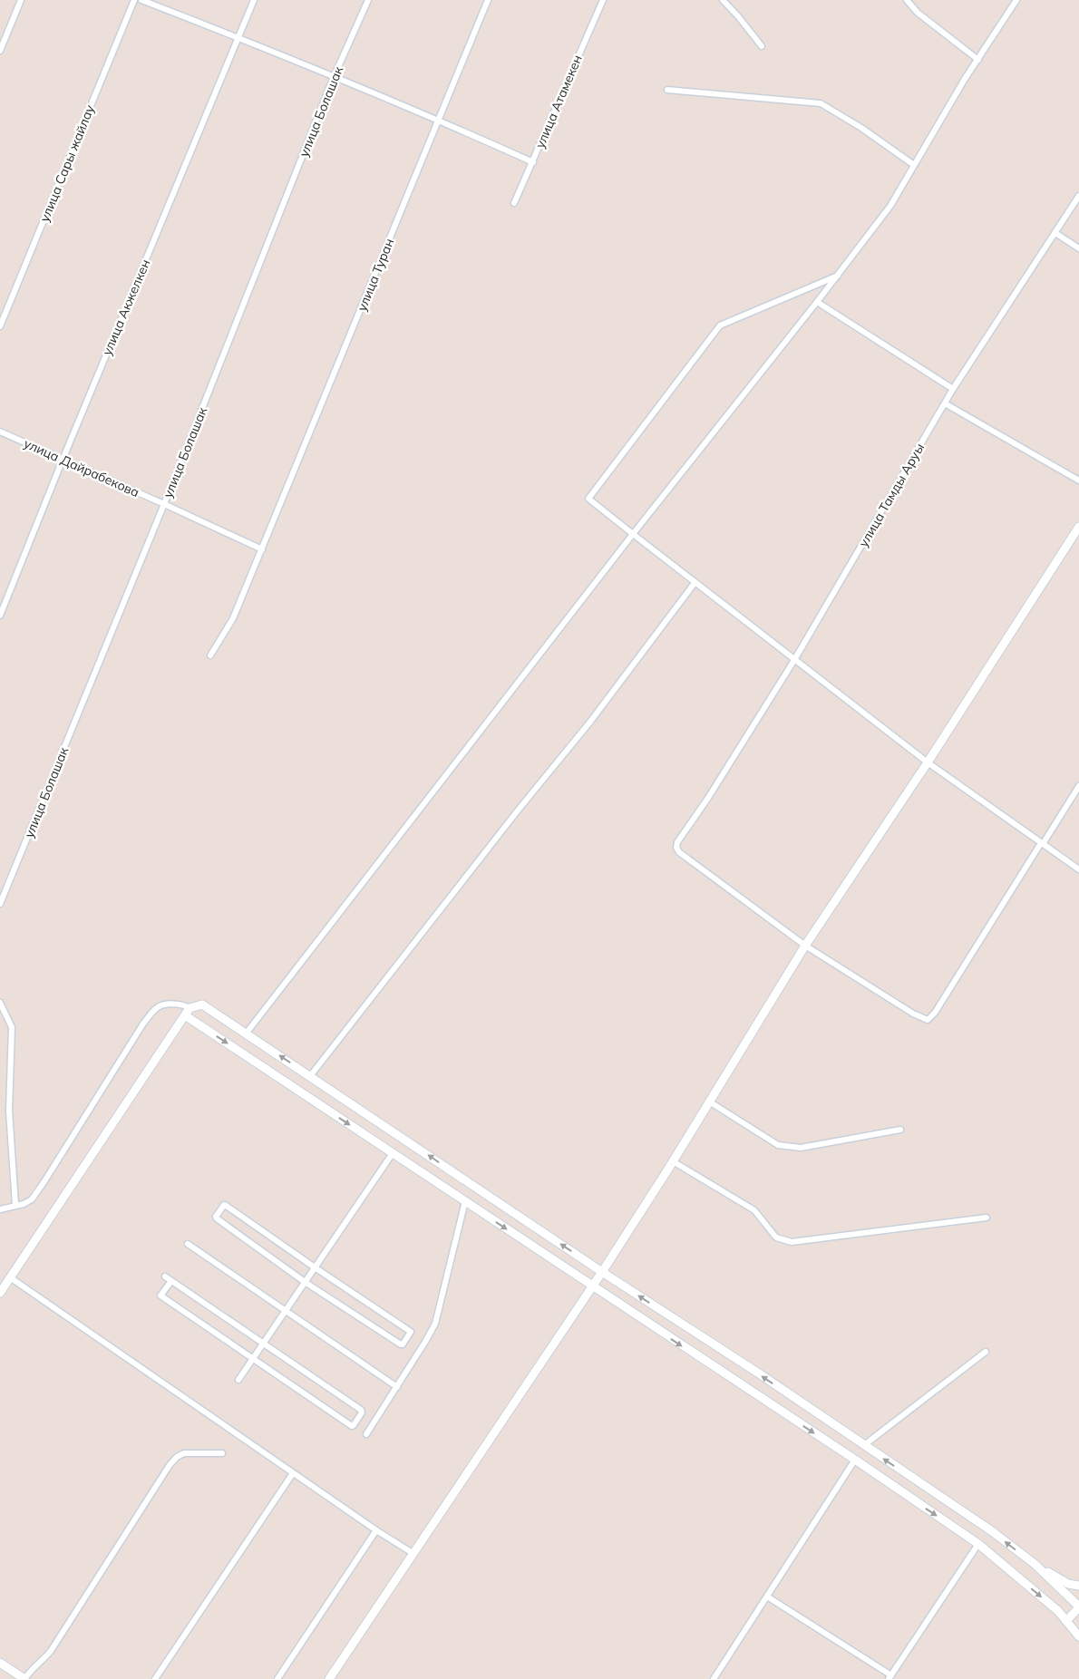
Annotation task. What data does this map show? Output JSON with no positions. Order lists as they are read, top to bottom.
{
  "streets": {
    "street": [
      "улица Атамекен",
      "улица Болашак",
      "улица Сары жайлау",
      "улица Туран",
      "улица Акжелкен",
      "улица Дайрабекова",
      "улица Тамды Аруы"
    ]
  },
  "crossings": [
    ["улица Болашак", "улица Дайрабекова"],
    ["улица Туран", "улица Дайрабекова"],
    ["улица Акжелкен", "улица Дайрабекова"]
  ]
}
